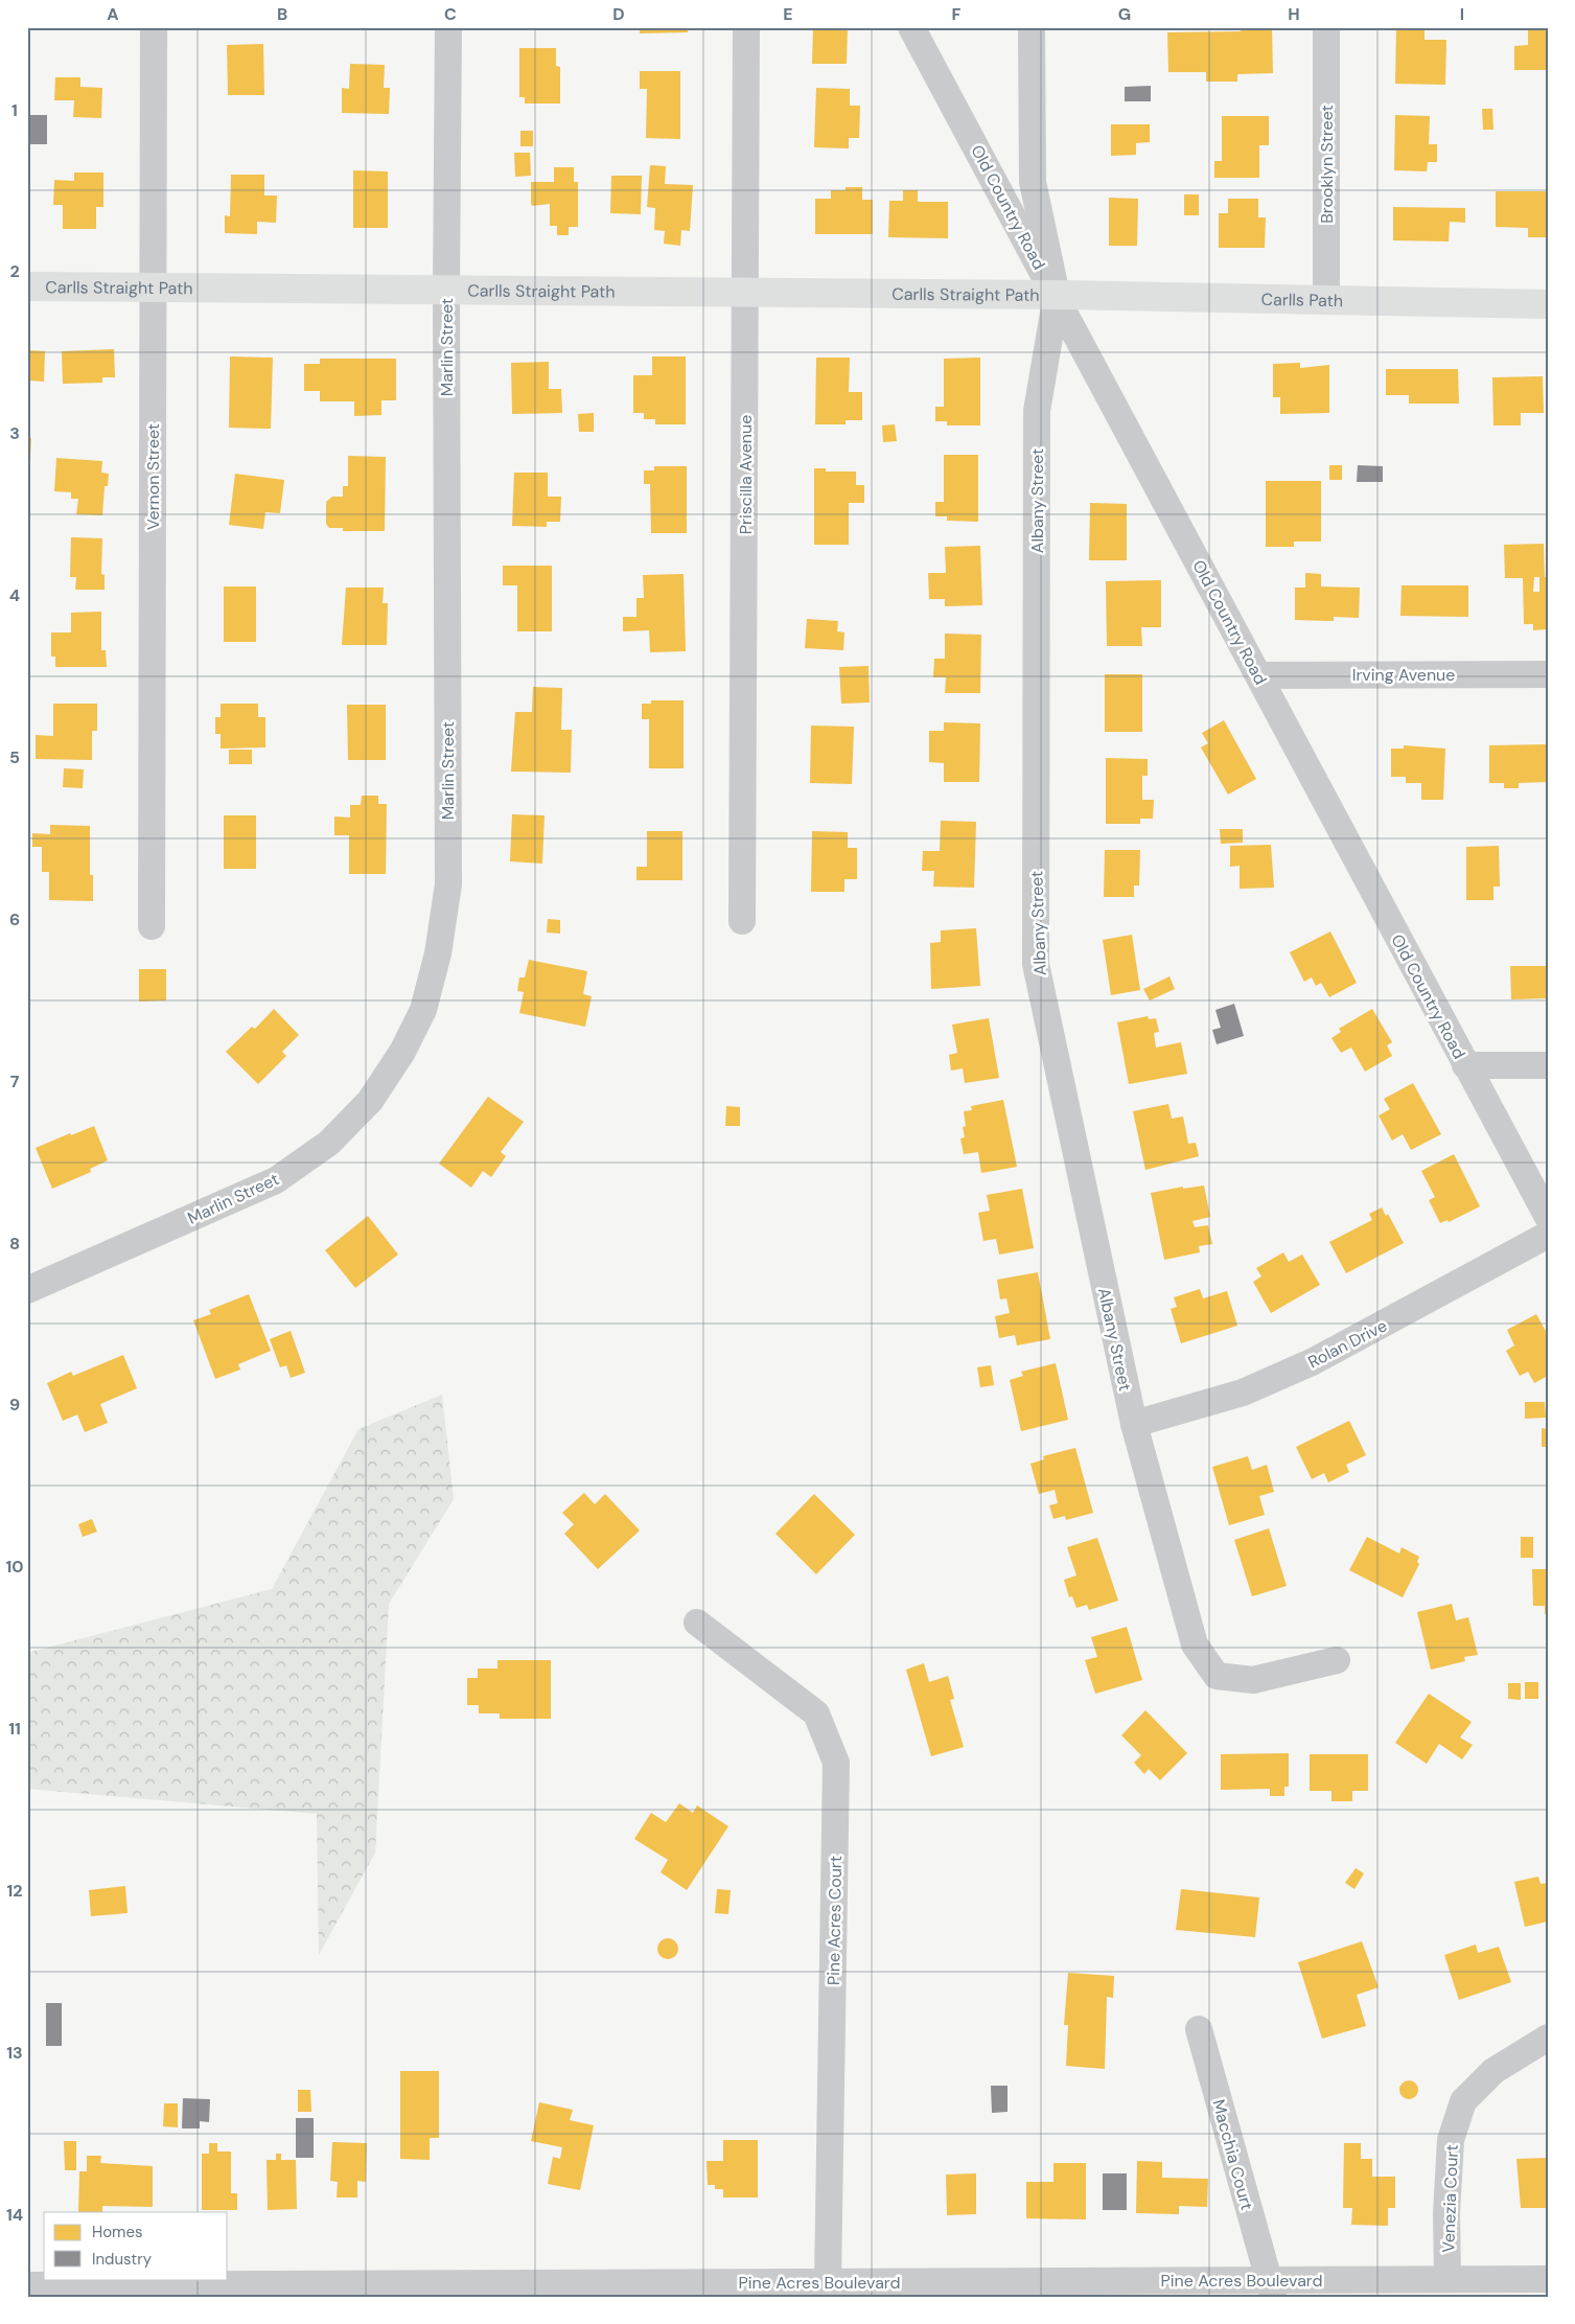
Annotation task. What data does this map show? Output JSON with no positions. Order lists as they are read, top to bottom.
{
  "streets": {
    "street": [
      "Brooklyn Street",
      "Old Country Road",
      "Carlls Straight Path",
      "Carlls Path",
      "Marlin Street",
      "Priscilla Avenue",
      "Vernon Street",
      "Albany Street",
      "Irving Avenue",
      "Rolan Drive",
      "Pine Acres Court",
      "Macchia Court",
      "Venezia Court",
      "Pine Acres Boulevard"
    ]
  },
  "crossings": [
    ["Brooklyn Street", "Carlls Path"],
    ["Old Country Road", "Carlls Straight Path"],
    ["Old Country Road", "Carlls Path"],
    ["Old Country Road", "Albany Street"],
    ["Old Country Road", "Irving Avenue"],
    ["Carlls Straight Path", "Carlls Path"],
    ["Carlls Straight Path", "Marlin Street"],
    ["Carlls Straight Path", "Priscilla Avenue"],
    ["Carlls Straight Path", "Vernon Street"],
    ["Carlls Straight Path", "Albany Street"],
    ["Carlls Path", "Albany Street"],
    ["Albany Street", "Rolan Drive"],
    ["Pine Acres Court", "Pine Acres Boulevard"],
    ["Macchia Court", "Pine Acres Boulevard"],
    ["Venezia Court", "Pine Acres Boulevard"]
  ],
  "legend": ["Homes", "Industry"],
  "grid": {
    "columns": [
      "A",
      "B",
      "C",
      "D",
      "E",
      "F",
      "G",
      "H",
      "I"
    ],
    "rows": [
      "1",
      "2",
      "3",
      "4",
      "5",
      "6",
      "7",
      "8",
      "9",
      "10",
      "11",
      "12",
      "13",
      "14"
    ]
  }
}
